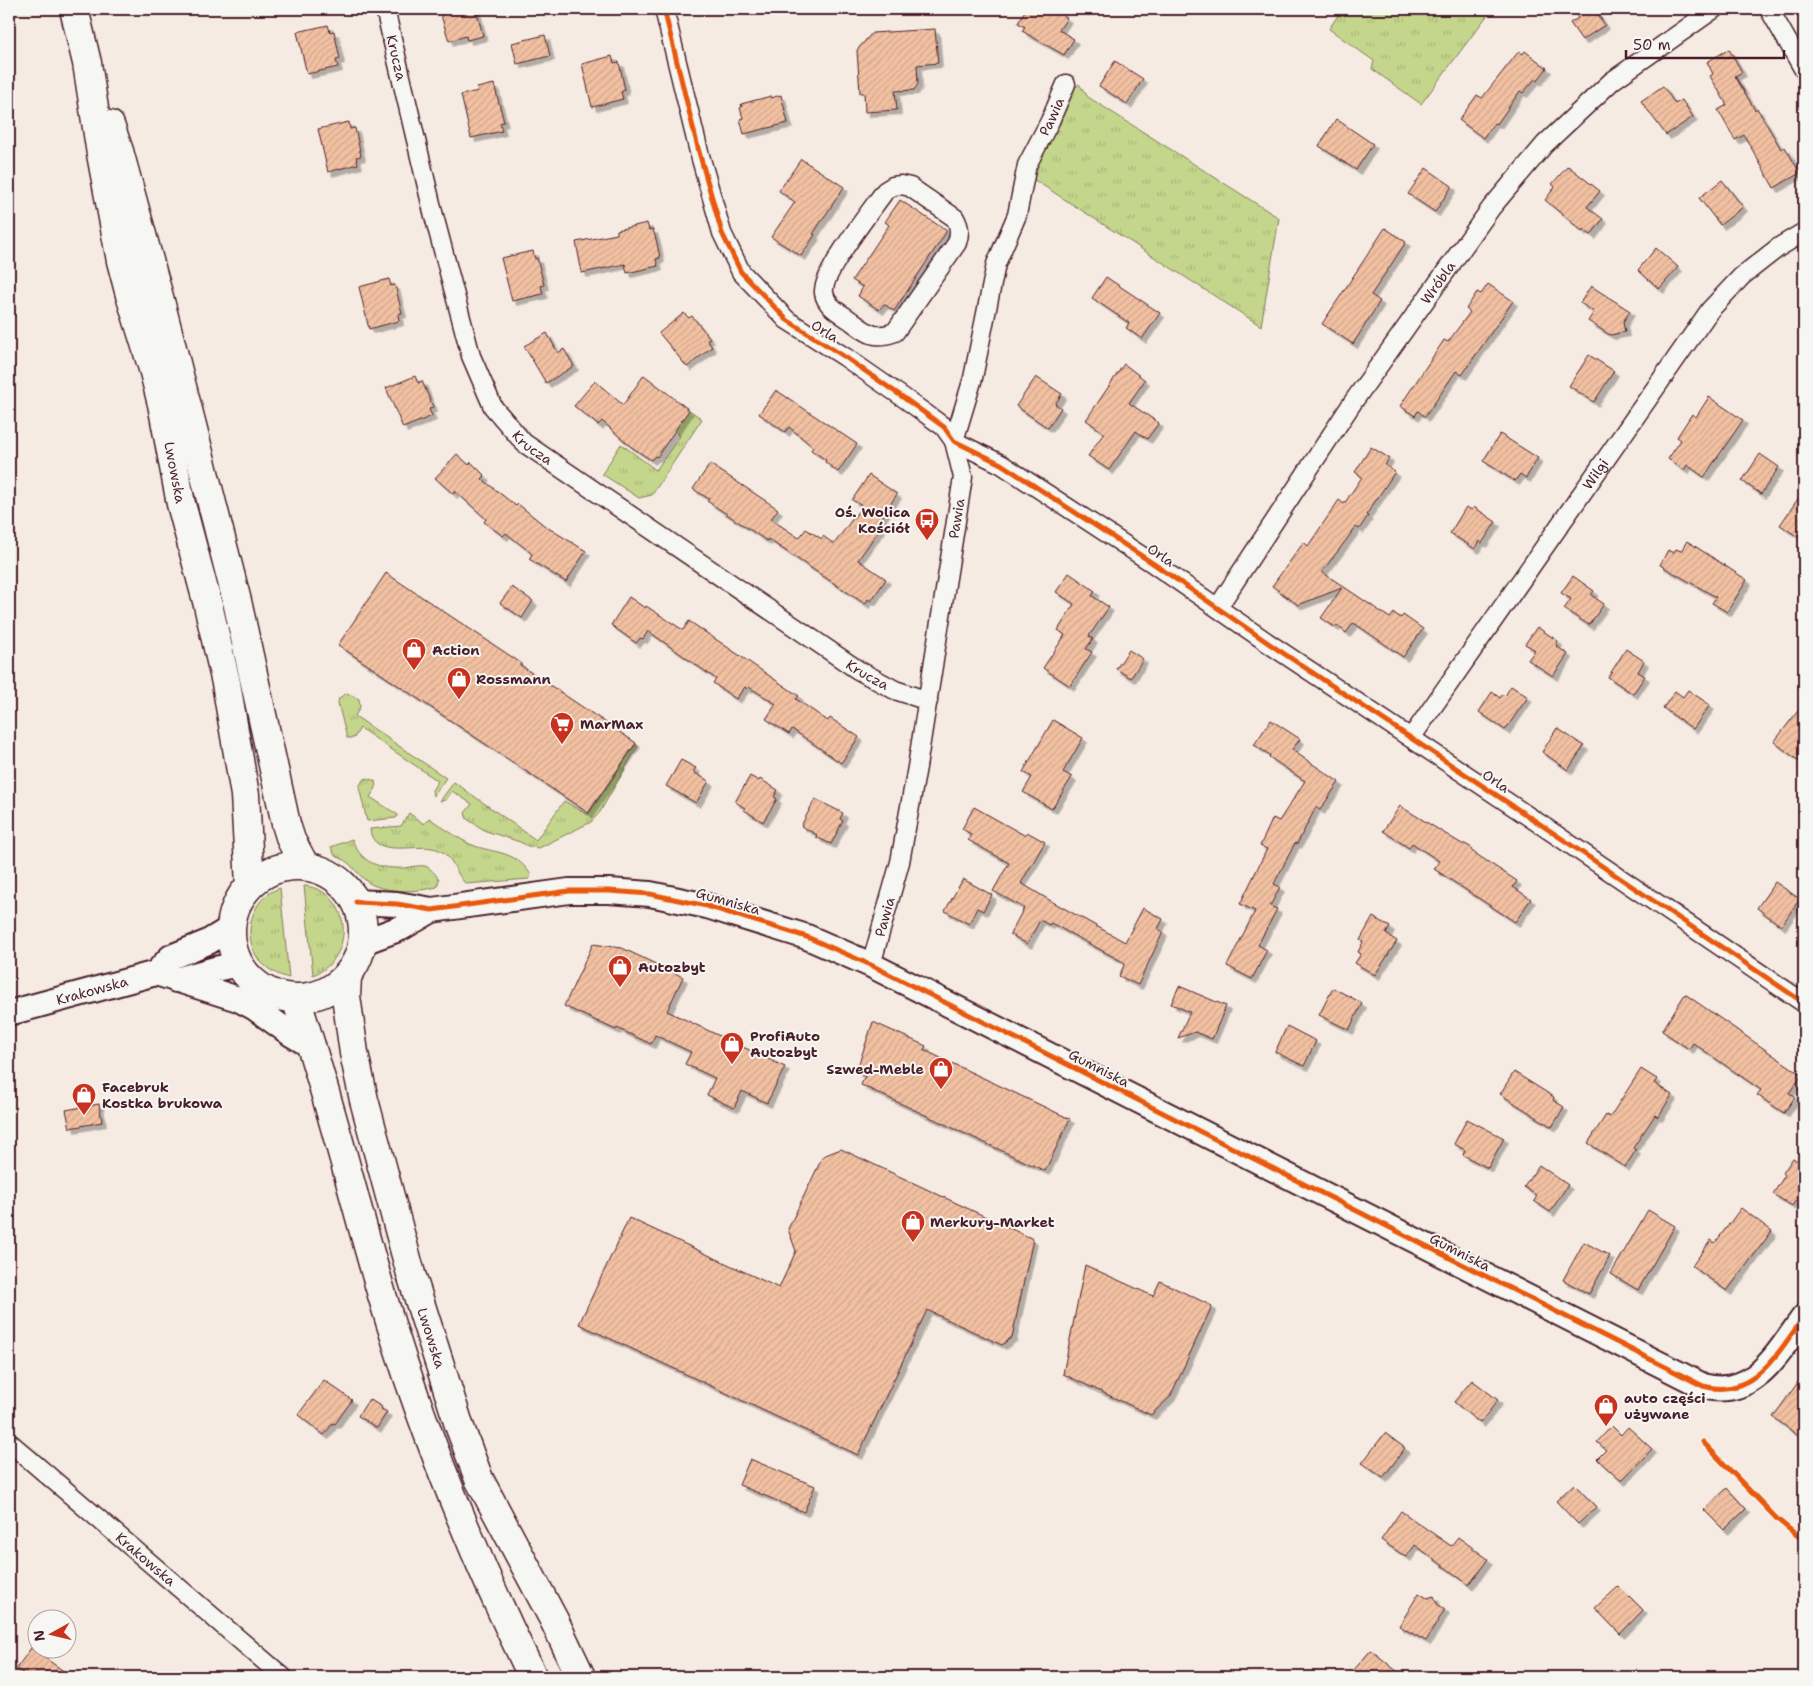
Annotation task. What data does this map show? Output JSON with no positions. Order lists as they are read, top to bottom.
{
  "streets": {
    "main road": ["Lwowska"],
    "street": [
      "Krucza",
      "Pawia",
      "Wróbla",
      "Orla",
      "Wilgi",
      "Gumniska",
      "Krakowska"
    ]
  },
  "crossings": [
    ["Krucza", "Pawia"],
    ["Pawia", "Orla"],
    ["Pawia", "Gumniska"],
    ["Wróbla", "Orla"],
    ["Orla", "Wilgi"],
    ["Lwowska", "Krakowska"]
  ],
  "places": {
    "bus stop": ["Oś. Wolica Kościół"],
    "shop": [
      "Action",
      "Rossmann",
      "Autozbyt",
      "ProfiAuto Autozbyt",
      "Szwed-Meble",
      "Facebruk Kostka brukowa",
      "Merkury-Market",
      "auto części używane"
    ],
    "supermarket": ["MarMax"]
  },
  "scale_bar": "50 m",
  "north": "left"
}
